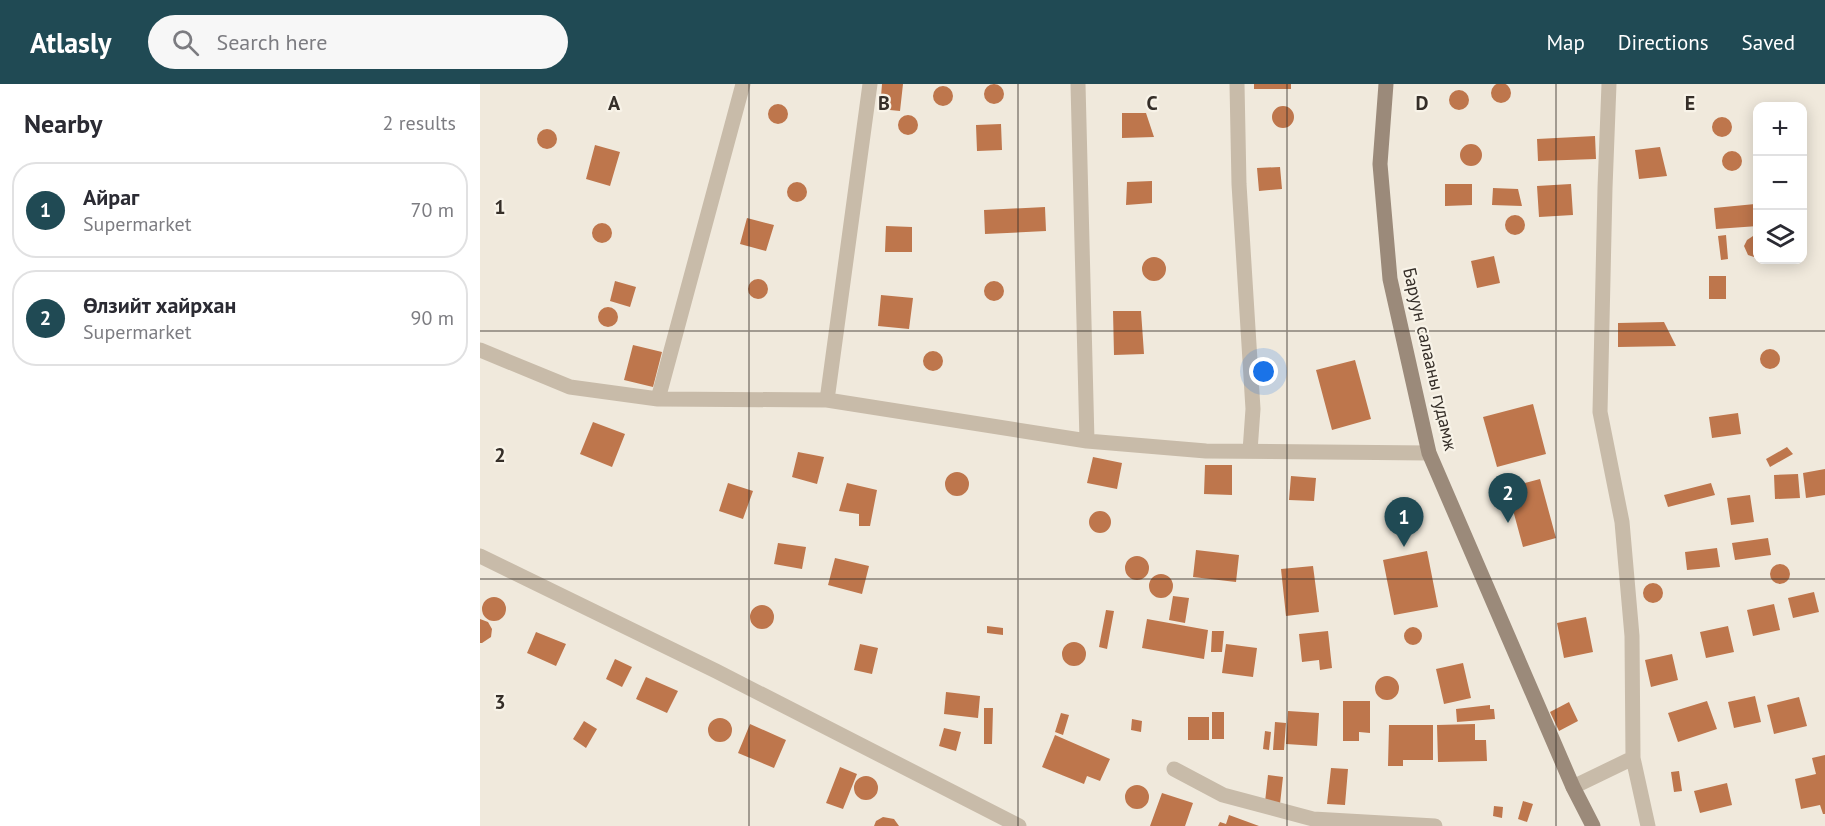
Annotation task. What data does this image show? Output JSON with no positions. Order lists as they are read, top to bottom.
{
  "streets": {
    "main road": ["Баруун салааны гудамж"]
  },
  "page": {
    "header": "Atlasly",
    "search": "Search here",
    "nav": ["Map", "Directions", "Saved"],
    "heading": ["Nearby", "2 results"],
    "map_buttons": ["+", "−"],
    "list": [
      {
        "mark": "1",
        "name": "Айраг",
        "note": "Supermarket",
        "value": "70 m"
      },
      {
        "mark": "2",
        "name": "Өлзийт хайрхан",
        "note": "Supermarket",
        "value": "90 m"
      }
    ],
    "pins": ["2", "1"]
  },
  "grid": {
    "columns": [
      "A",
      "B",
      "C",
      "D",
      "E"
    ],
    "rows": ["1", "2", "3"]
  }
}
